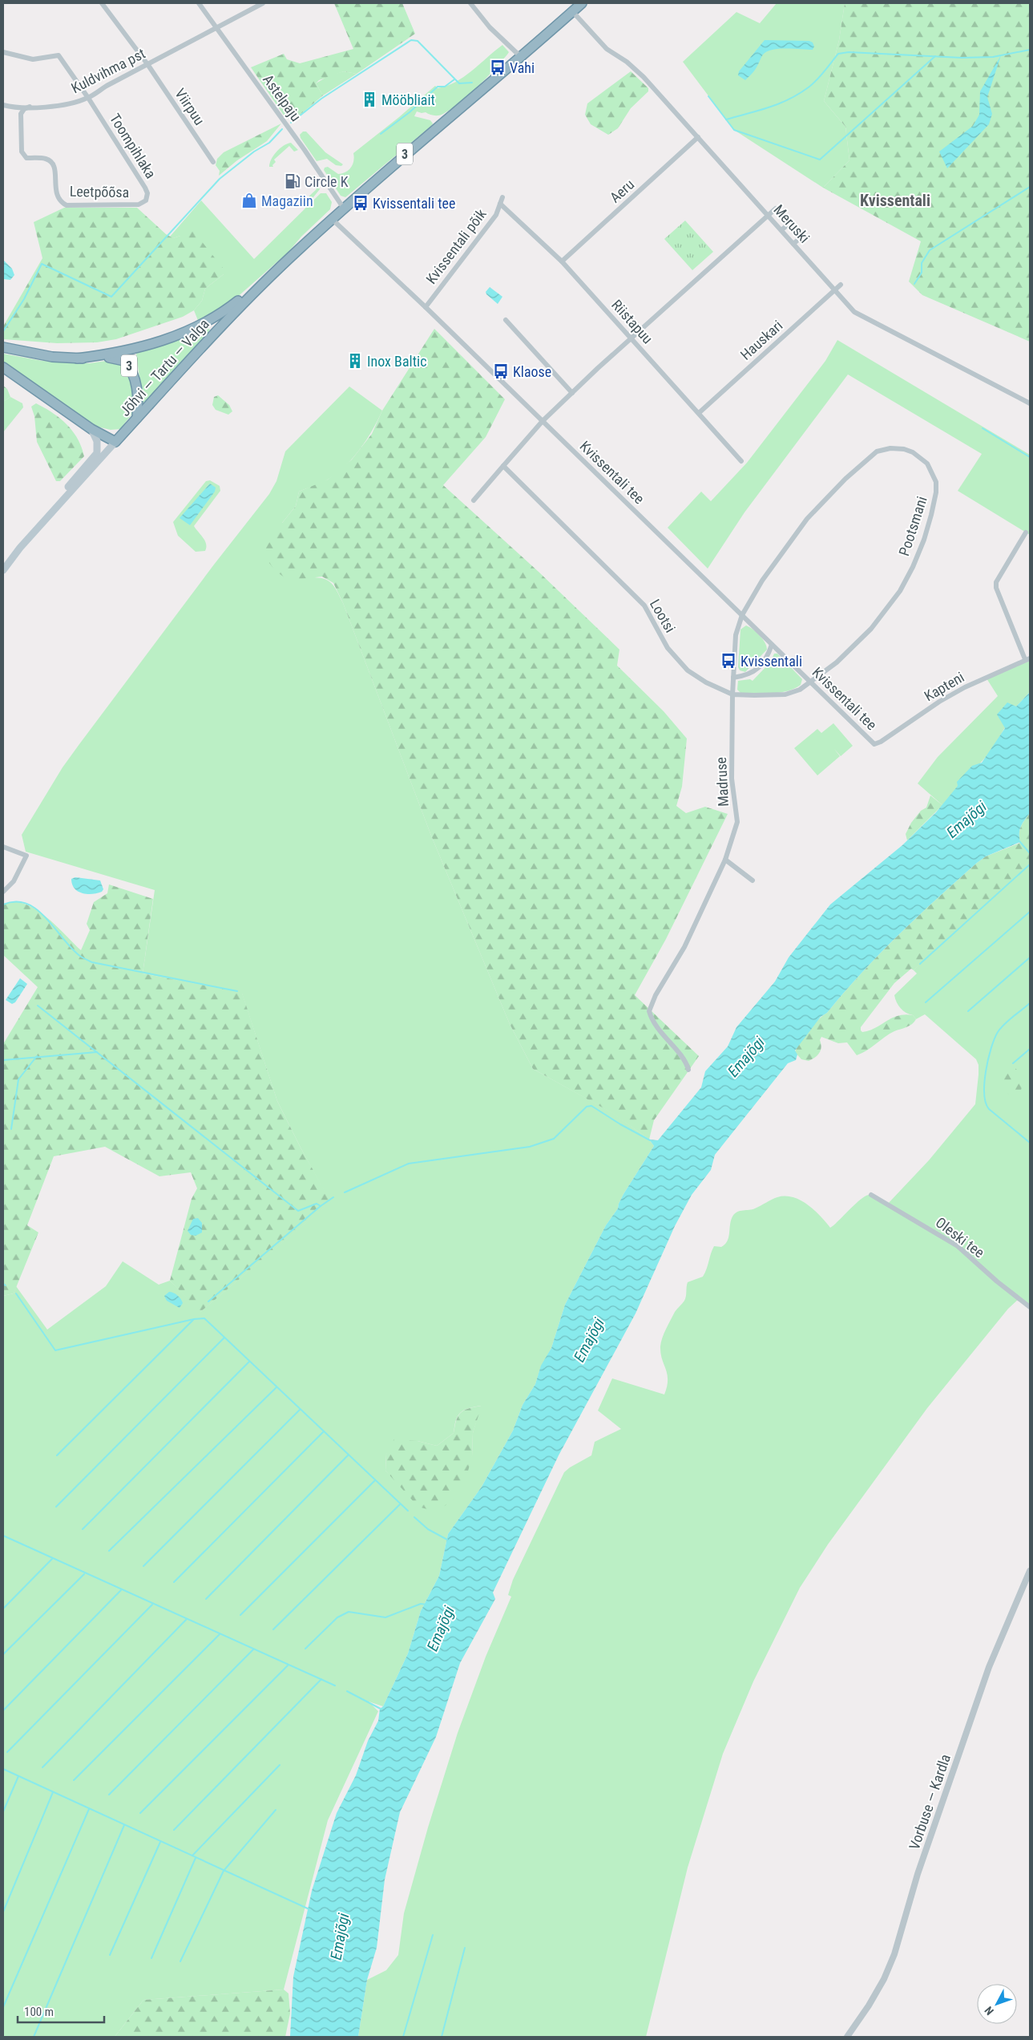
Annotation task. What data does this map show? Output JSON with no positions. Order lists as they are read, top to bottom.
{
  "streets": {
    "highway": ["3", "Jõhvi — Tartu — Valga"],
    "street": [
      "Kuldvihma pst",
      "Astelpaju",
      "Viirpuu",
      "Toompihlaka",
      "Aeru",
      "Leetpõõsa",
      "Meruski",
      "Kvissentali põik",
      "Riistapuu",
      "Hauskari",
      "Kvissentali tee",
      "Pootsmani",
      "Lootsi",
      "Kapteni",
      "Madruse",
      "Oleski tee",
      "Vorbuse — Kardla"
    ]
  },
  "crossings": [
    ["Kuldvihma pst", "Astelpaju"],
    ["Kuldvihma pst", "Viirpuu"],
    ["Kuldvihma pst", "Toompihlaka"],
    ["Kuldvihma pst", "Leetpõõsa"],
    ["Astelpaju", "3"],
    ["Toompihlaka", "Leetpõõsa"],
    ["3", "Meruski"],
    ["3", "Jõhvi — Tartu — Valga"],
    ["3", "Kvissentali tee"],
    ["Aeru", "Meruski"],
    ["Aeru", "Riistapuu"],
    ["Meruski", "Hauskari"],
    ["Kvissentali põik", "Riistapuu"],
    ["Kvissentali põik", "Kvissentali tee"],
    ["Riistapuu", "Hauskari"],
    ["Jõhvi — Tartu — Valga", "Kvissentali tee"],
    ["Kvissentali tee", "Pootsmani"],
    ["Kvissentali tee", "Lootsi"],
    ["Kvissentali tee", "Kapteni"],
    ["Kvissentali tee", "Madruse"],
    ["Pootsmani", "Lootsi"],
    ["Pootsmani", "Madruse"],
    ["Lootsi", "Madruse"]
  ],
  "districts": ["Kvissentali"],
  "water": ["Emajõgi"],
  "places": {
    "bus stop": [
      "Vahi",
      "Kvissentali tee",
      "Klaose",
      "Kvissentali"
    ],
    "building": ["Mööbliait", "Inox Baltic"],
    "fuel station": ["Circle K"],
    "shop": ["Magaziin"]
  },
  "scale_bar": "100 m",
  "north": "bottom left"
}
